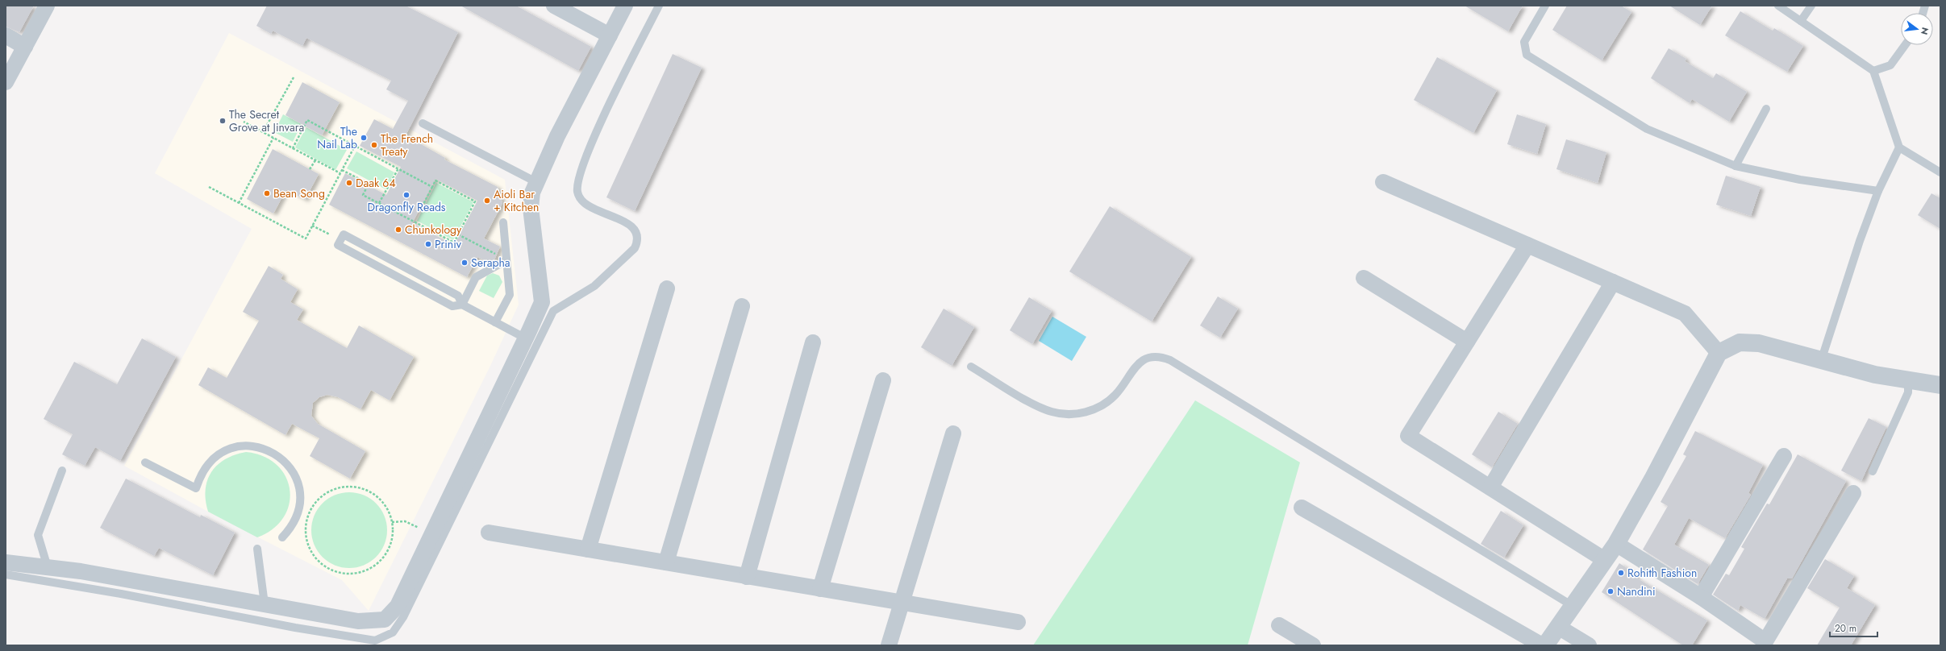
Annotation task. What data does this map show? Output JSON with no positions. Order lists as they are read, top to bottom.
{
  "places": [
    "The Secret Grove at Jinvara",
    "The Nail Lab",
    "The French Treaty",
    "Daak 64",
    "Bean Song",
    "Dragonfly Reads",
    "Aioli Bar + Kitchen",
    "Chunkology",
    "Priniv",
    "Serapha",
    "Rohith Fashion",
    "Nandini"
  ],
  "scale_bar": "20 m",
  "north": "right"
}
